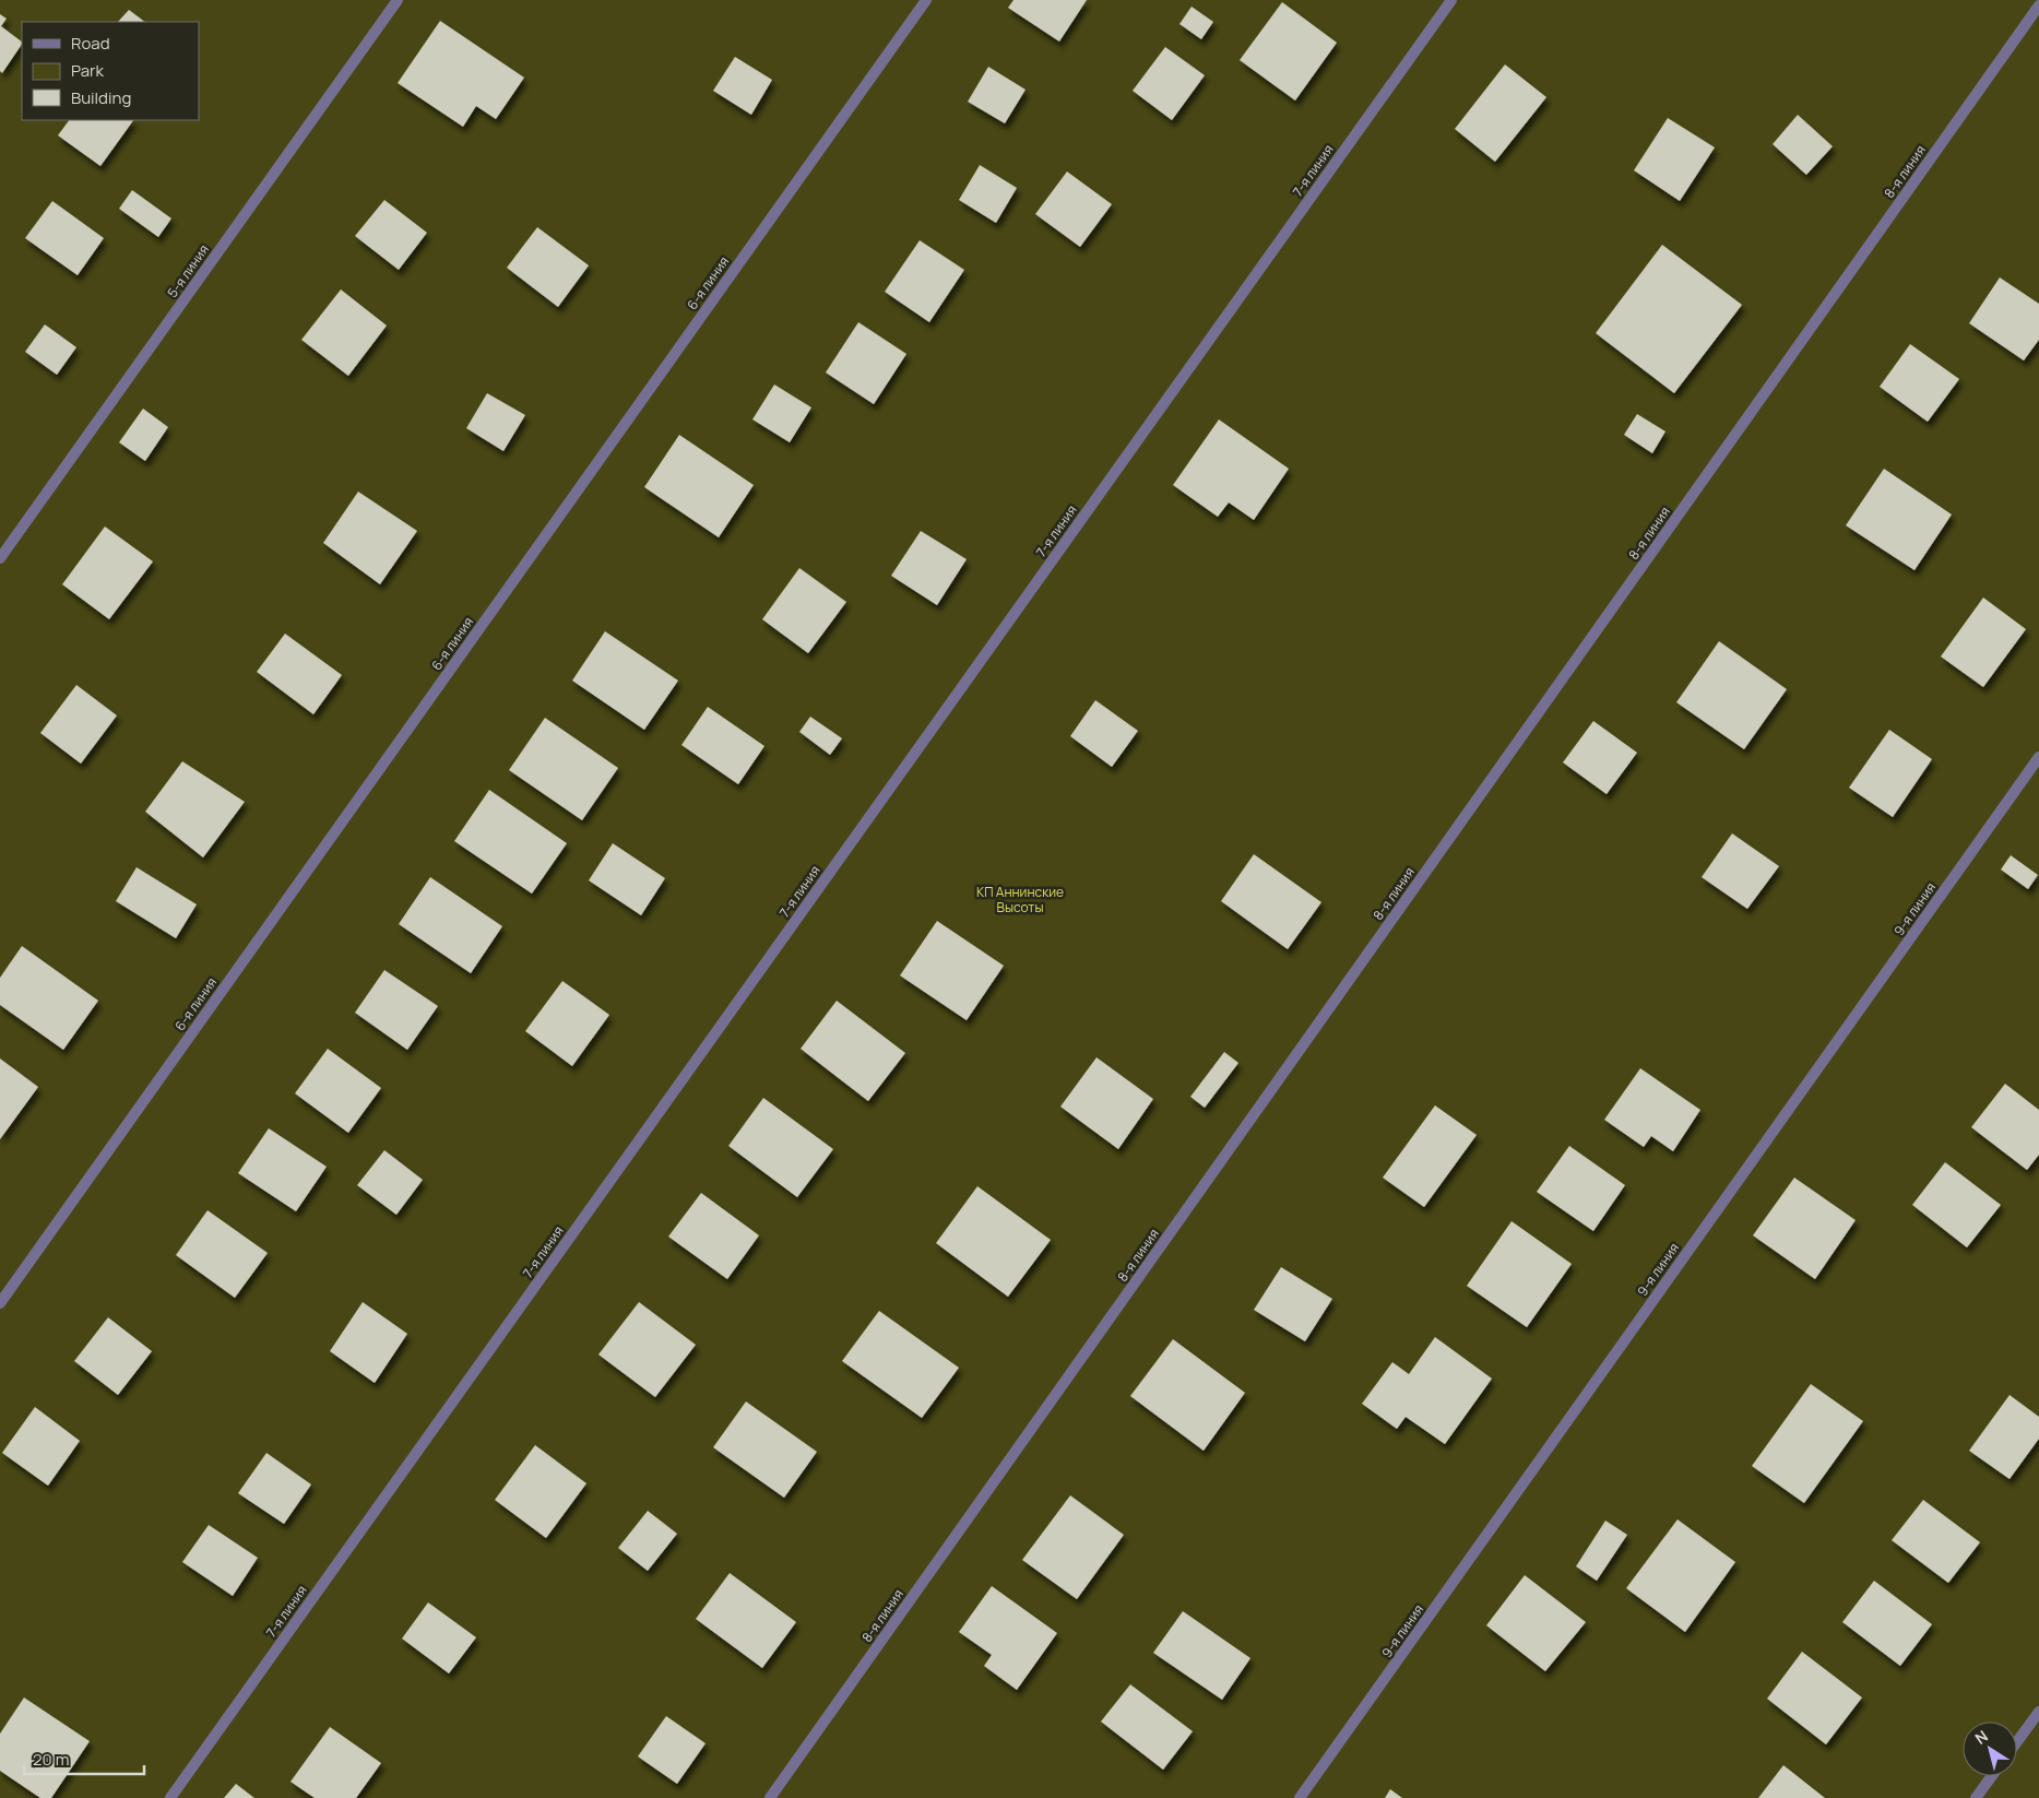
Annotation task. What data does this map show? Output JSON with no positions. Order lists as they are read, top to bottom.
{
  "streets": {
    "street": [
      "7-я линия",
      "8-я линия",
      "5-я линия",
      "6-я линия",
      "9-я линия"
    ]
  },
  "parks": ["КП Аннинские Высоты"],
  "legend": ["Road", "Park", "Building"],
  "scale_bar": "20 m",
  "north": "top left"
}
